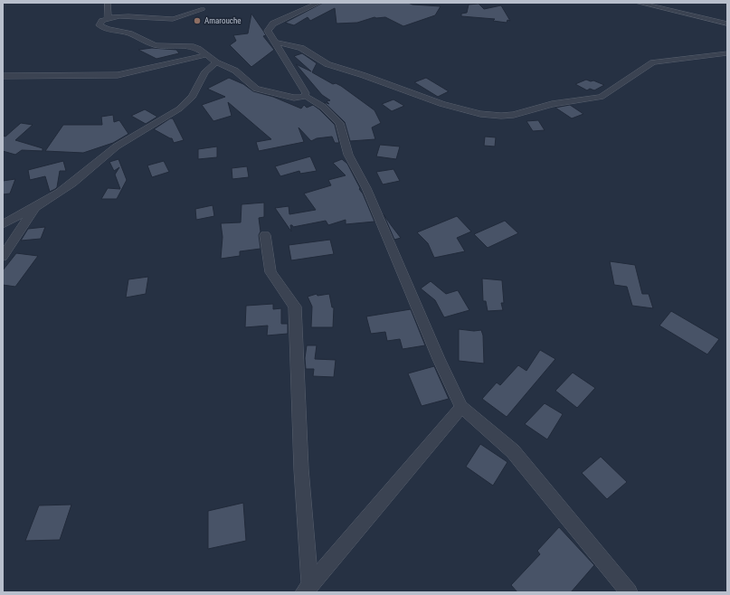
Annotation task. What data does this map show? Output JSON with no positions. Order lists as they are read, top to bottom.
{
  "places": ["Amarouche"]
}
